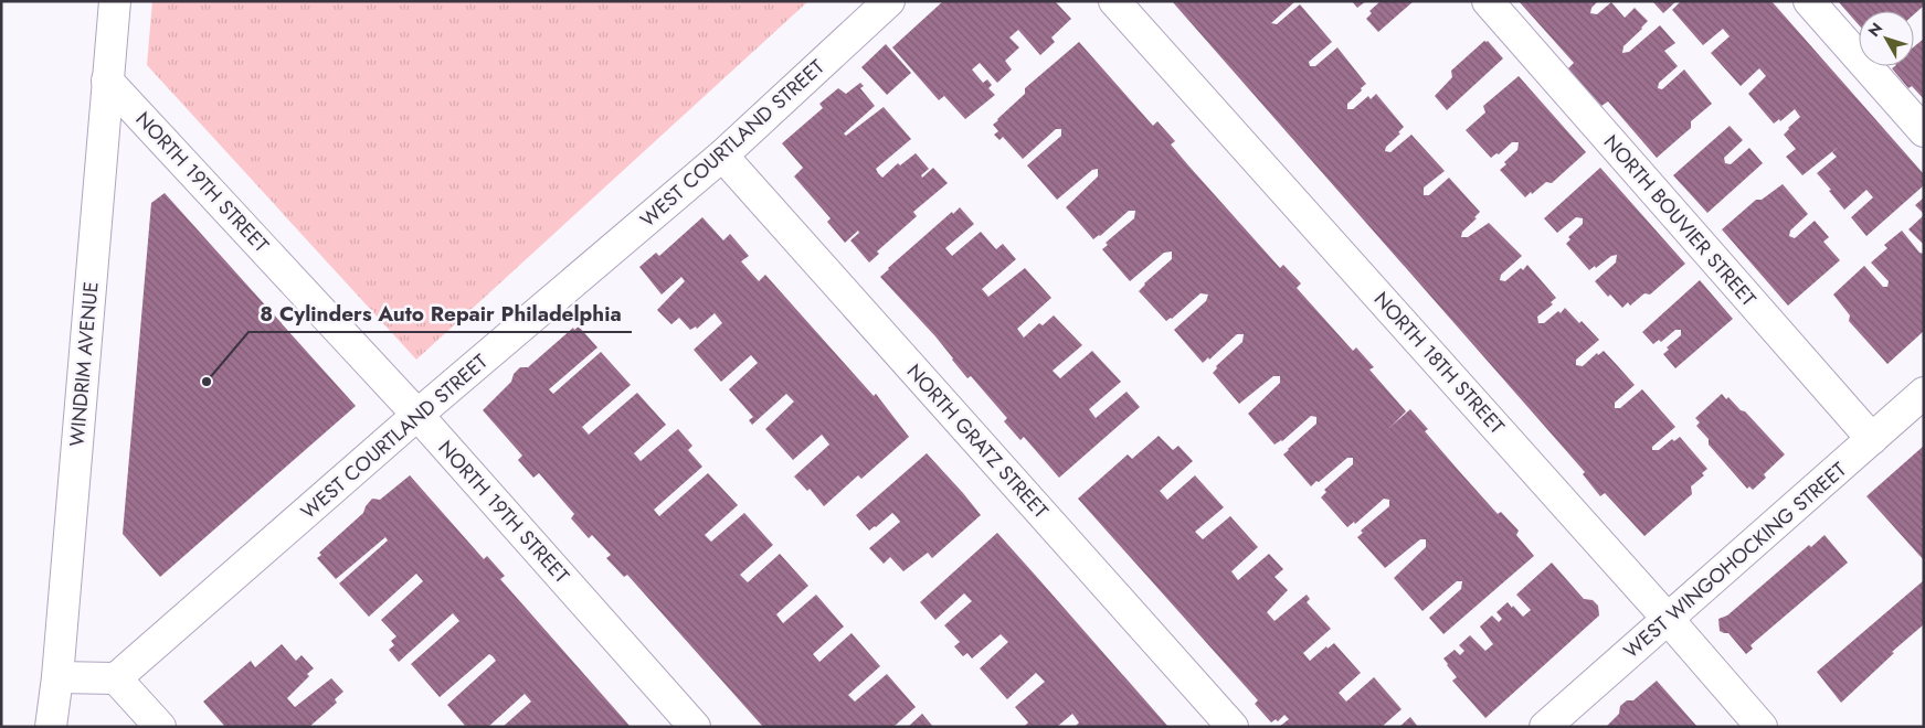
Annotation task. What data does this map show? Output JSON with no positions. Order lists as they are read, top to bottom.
{
  "streets": {
    "street": [
      "WEST COURTLAND STREET",
      "NORTH 19TH STREET",
      "NORTH BOUVIER STREET",
      "NORTH 18TH STREET",
      "WINDRIM AVENUE",
      "NORTH GRATZ STREET",
      "WEST WINGOHOCKING STREET"
    ]
  },
  "crossings": [
    ["WEST COURTLAND STREET", "NORTH 19TH STREET"],
    ["WEST COURTLAND STREET", "NORTH GRATZ STREET"],
    ["NORTH 19TH STREET", "WINDRIM AVENUE"],
    ["NORTH BOUVIER STREET", "WEST WINGOHOCKING STREET"],
    ["NORTH 18TH STREET", "WEST WINGOHOCKING STREET"]
  ],
  "places": ["8 Cylinders Auto Repair Philadelphia"],
  "north": "top left"
}
